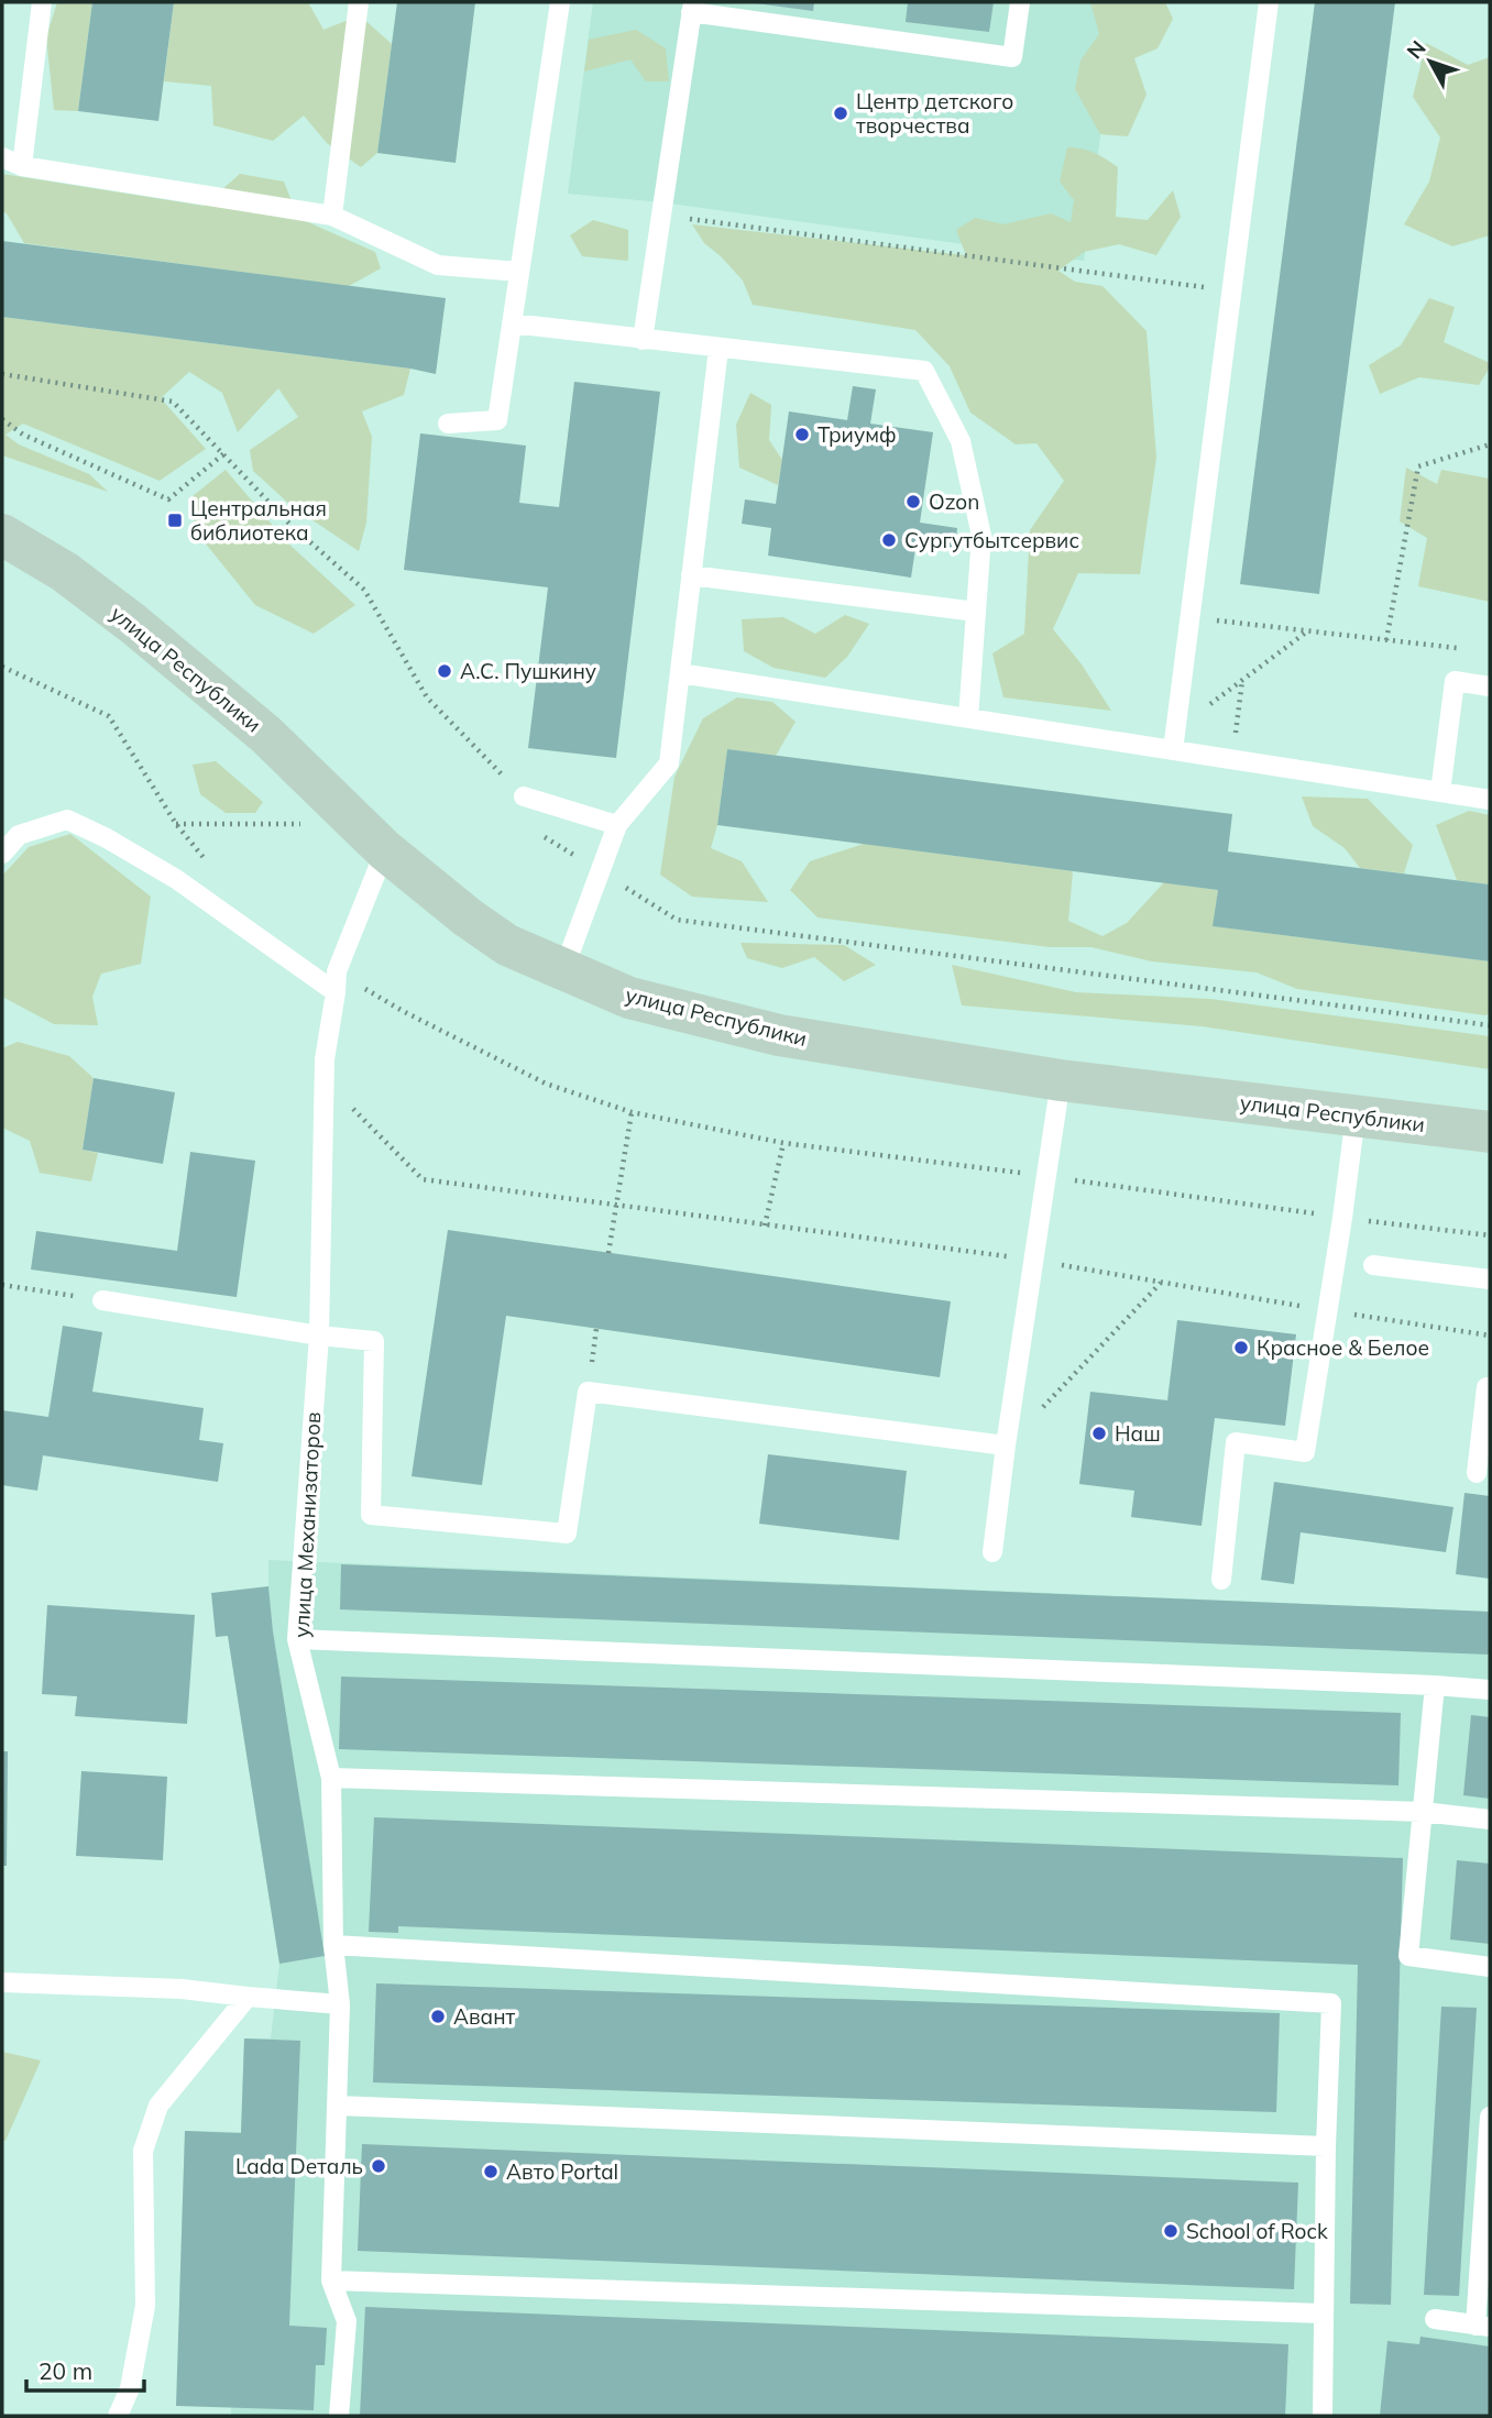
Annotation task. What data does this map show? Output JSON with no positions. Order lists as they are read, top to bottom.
{
  "streets": {
    "main road": ["улица Республики"],
    "lane": ["улица Механизаторов"]
  },
  "crossings": [
    ["улица Республики", "улица Механизаторов"]
  ],
  "places": {
    "other": [
      "Центр детского творчества",
      "Триумф",
      "Ozon",
      "Сургутбытсервис",
      "А.С. Пушкину",
      "Красное & Белое",
      "Наш",
      "Авант",
      "Lada Dеталь",
      "Авто Portal",
      "School of Rock"
    ],
    "transit": ["Центральная библиотека"]
  },
  "scale_bar": "20 m",
  "north": "top left"
}
